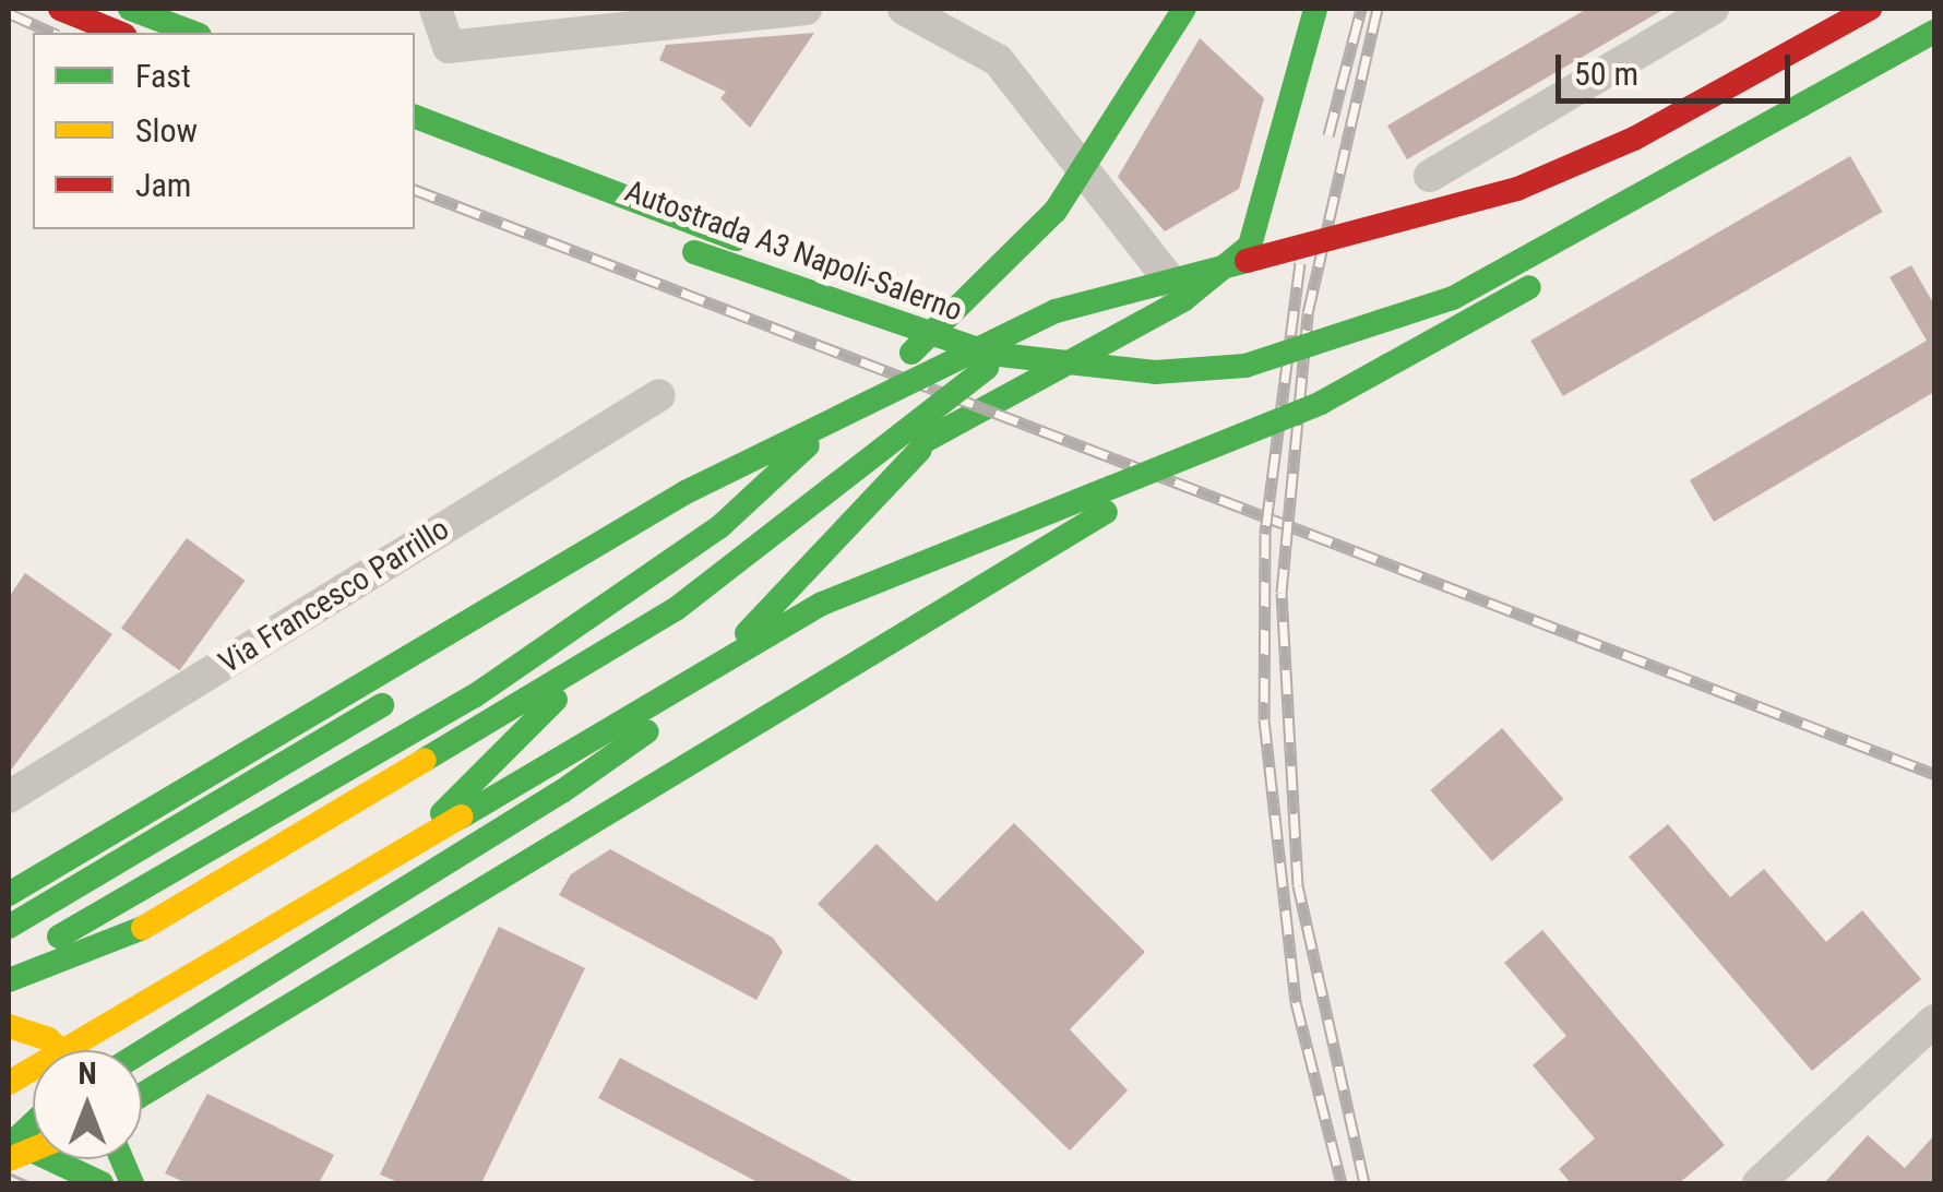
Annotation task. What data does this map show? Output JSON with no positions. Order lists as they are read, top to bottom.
{
  "streets": {
    "main road": ["Autostrada A3 Napoli-Salerno"],
    "street": ["Via Francesco Parrillo"]
  },
  "legend": ["Fast", "Slow", "Jam"],
  "scale_bar": "50 m",
  "north": "top"
}
